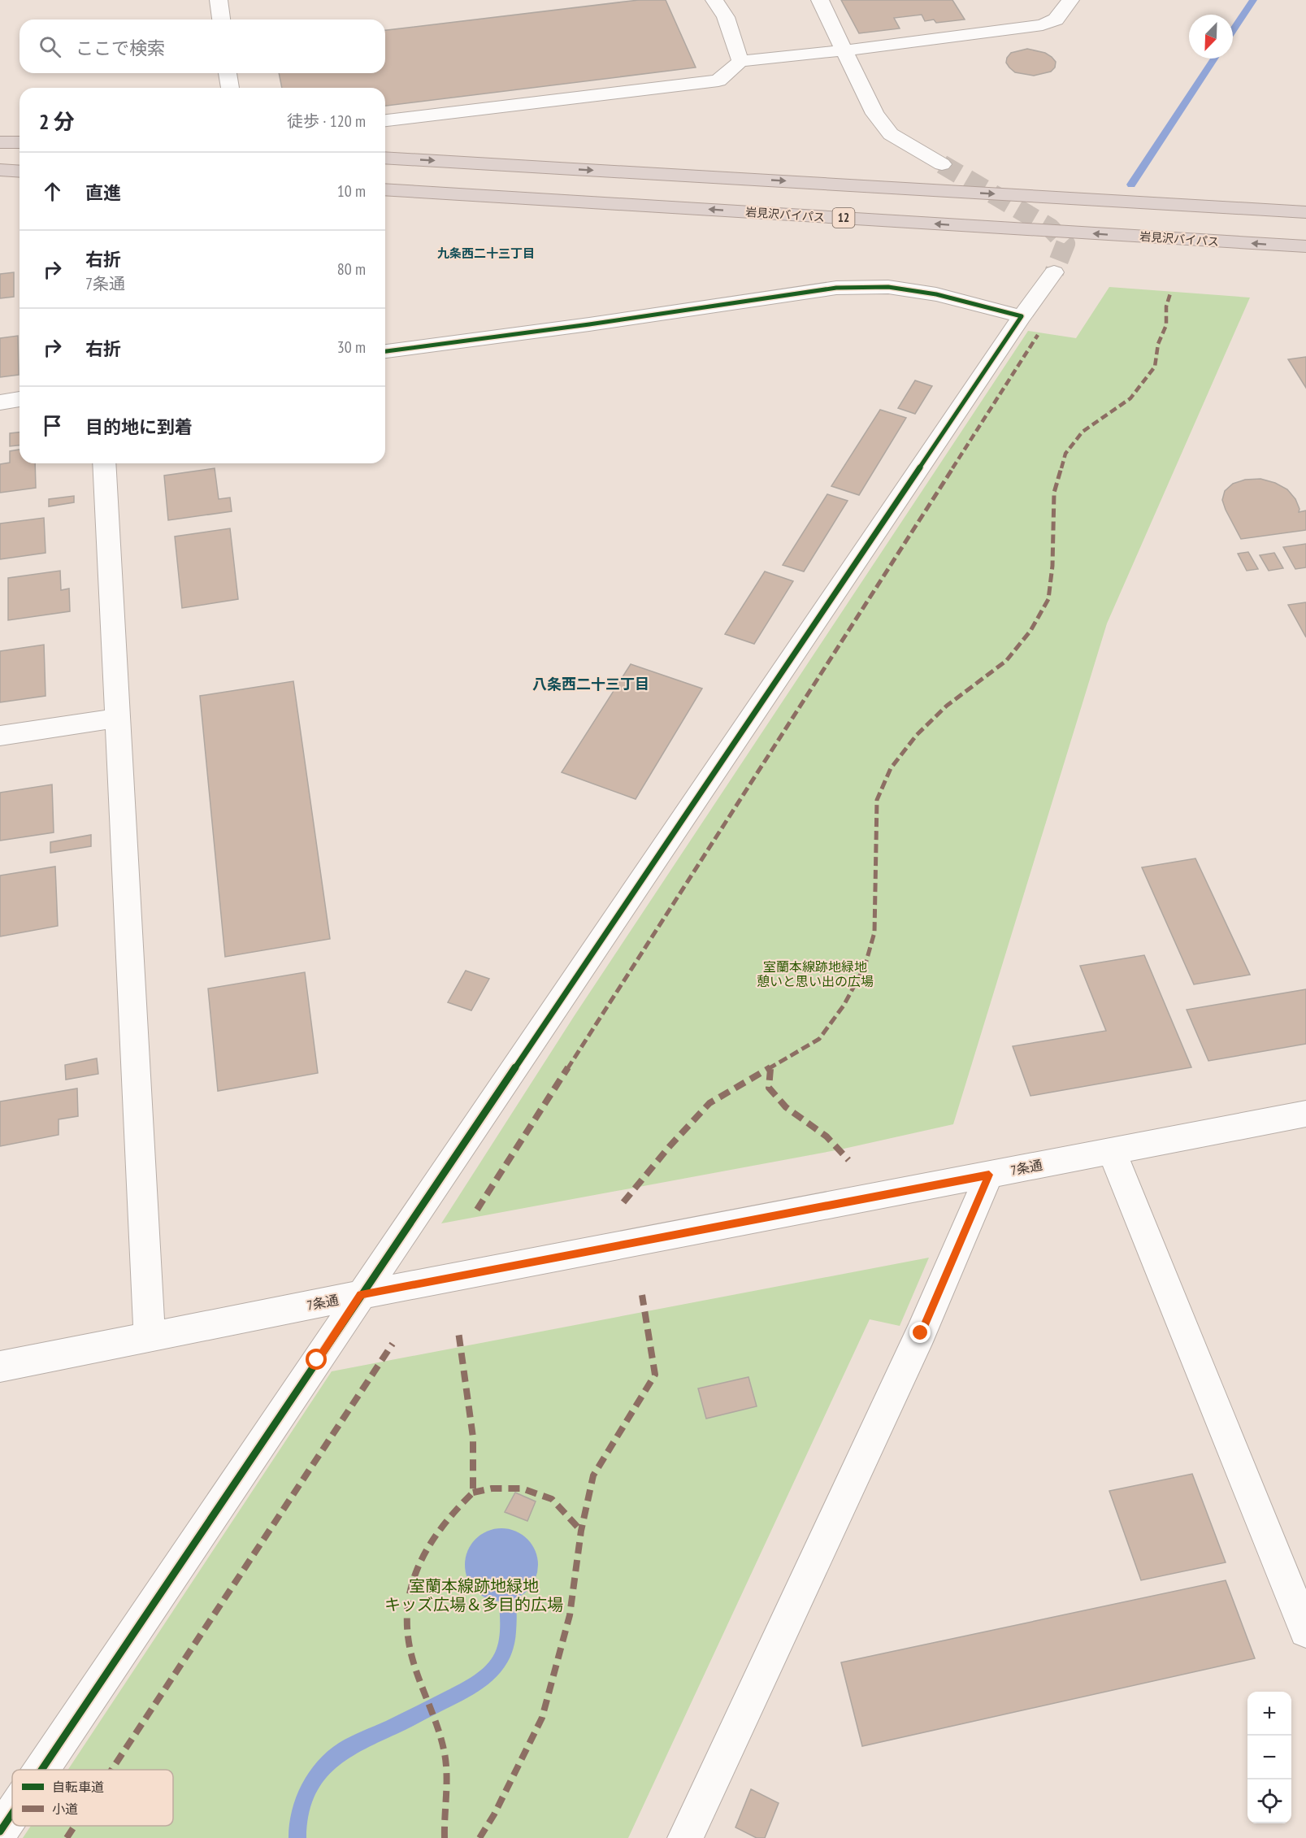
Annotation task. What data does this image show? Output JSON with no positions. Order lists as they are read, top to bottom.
{
  "streets": {
    "highway": ["岩見沢バイパス", "12"],
    "street": ["7条通"]
  },
  "districts": ["九条西二十三丁目", "八条西二十三丁目"],
  "parks": ["室蘭本線跡地緑地 憩いと思い出の広場", "室蘭本線跡地緑地 キッズ広場＆多目的広場"],
  "legend": ["自転車道", "小道"],
  "north": "bottom left",
  "page": {
    "search": "ここで検索",
    "heading": ["2 分", "徒歩 · 120 m"],
    "list": [
      ["直進", "10 m"],
      ["右折", "7条通", "80 m"],
      ["右折", "30 m"],
      "目的地に到着"
    ],
    "map_buttons": ["+", "−"]
  }
}
